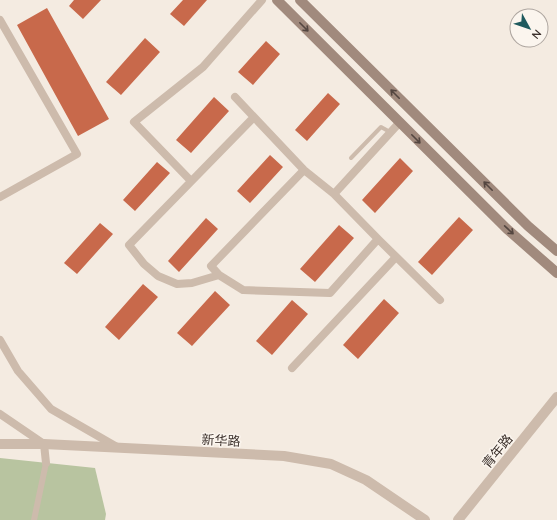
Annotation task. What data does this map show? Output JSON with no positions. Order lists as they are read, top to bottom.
{
  "streets": {
    "street": ["新华路", "青年路"]
  },
  "north": "bottom right"
}
